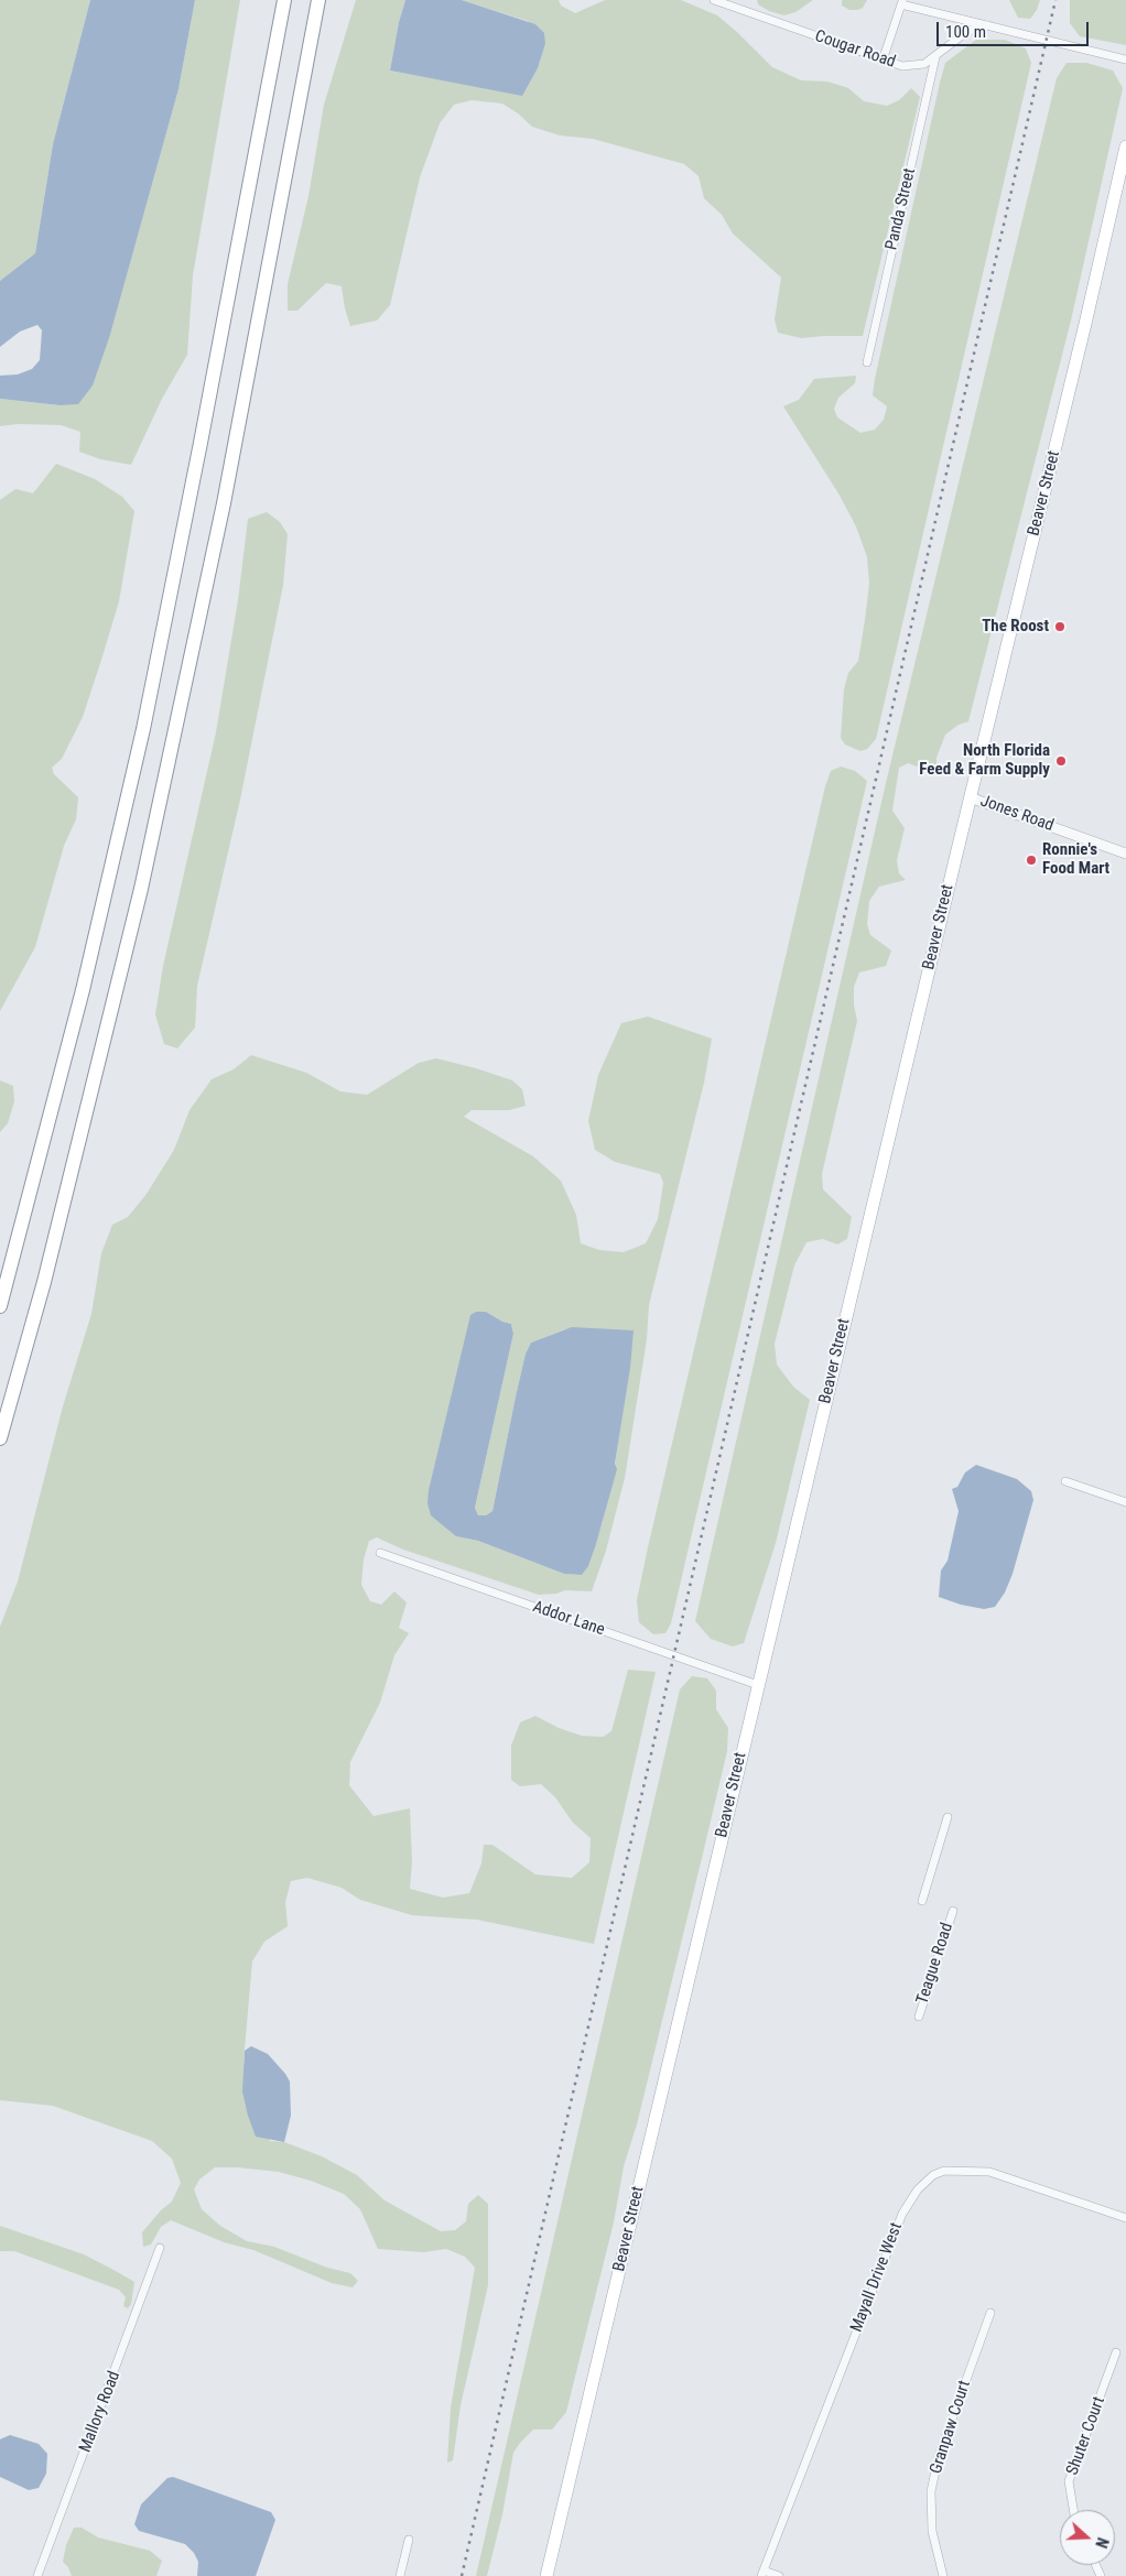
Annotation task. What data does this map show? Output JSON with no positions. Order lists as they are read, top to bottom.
{
  "streets": {
    "main road": ["Beaver Street"],
    "street": [
      "Cougar Road",
      "Panda Street",
      "Jones Road",
      "Addor Lane",
      "Teague Road",
      "Mayall Drive West",
      "Mallory Road",
      "Granpaw Court",
      "Shuter Court"
    ]
  },
  "crossings": [
    ["Cougar Road", "Panda Street"],
    ["Beaver Street", "Jones Road"],
    ["Beaver Street", "Addor Lane"]
  ],
  "places": ["The Roost", "North Florida Feed & Farm Supply", "Ronnie's Food Mart"],
  "scale_bar": "100 m",
  "north": "right"
}
